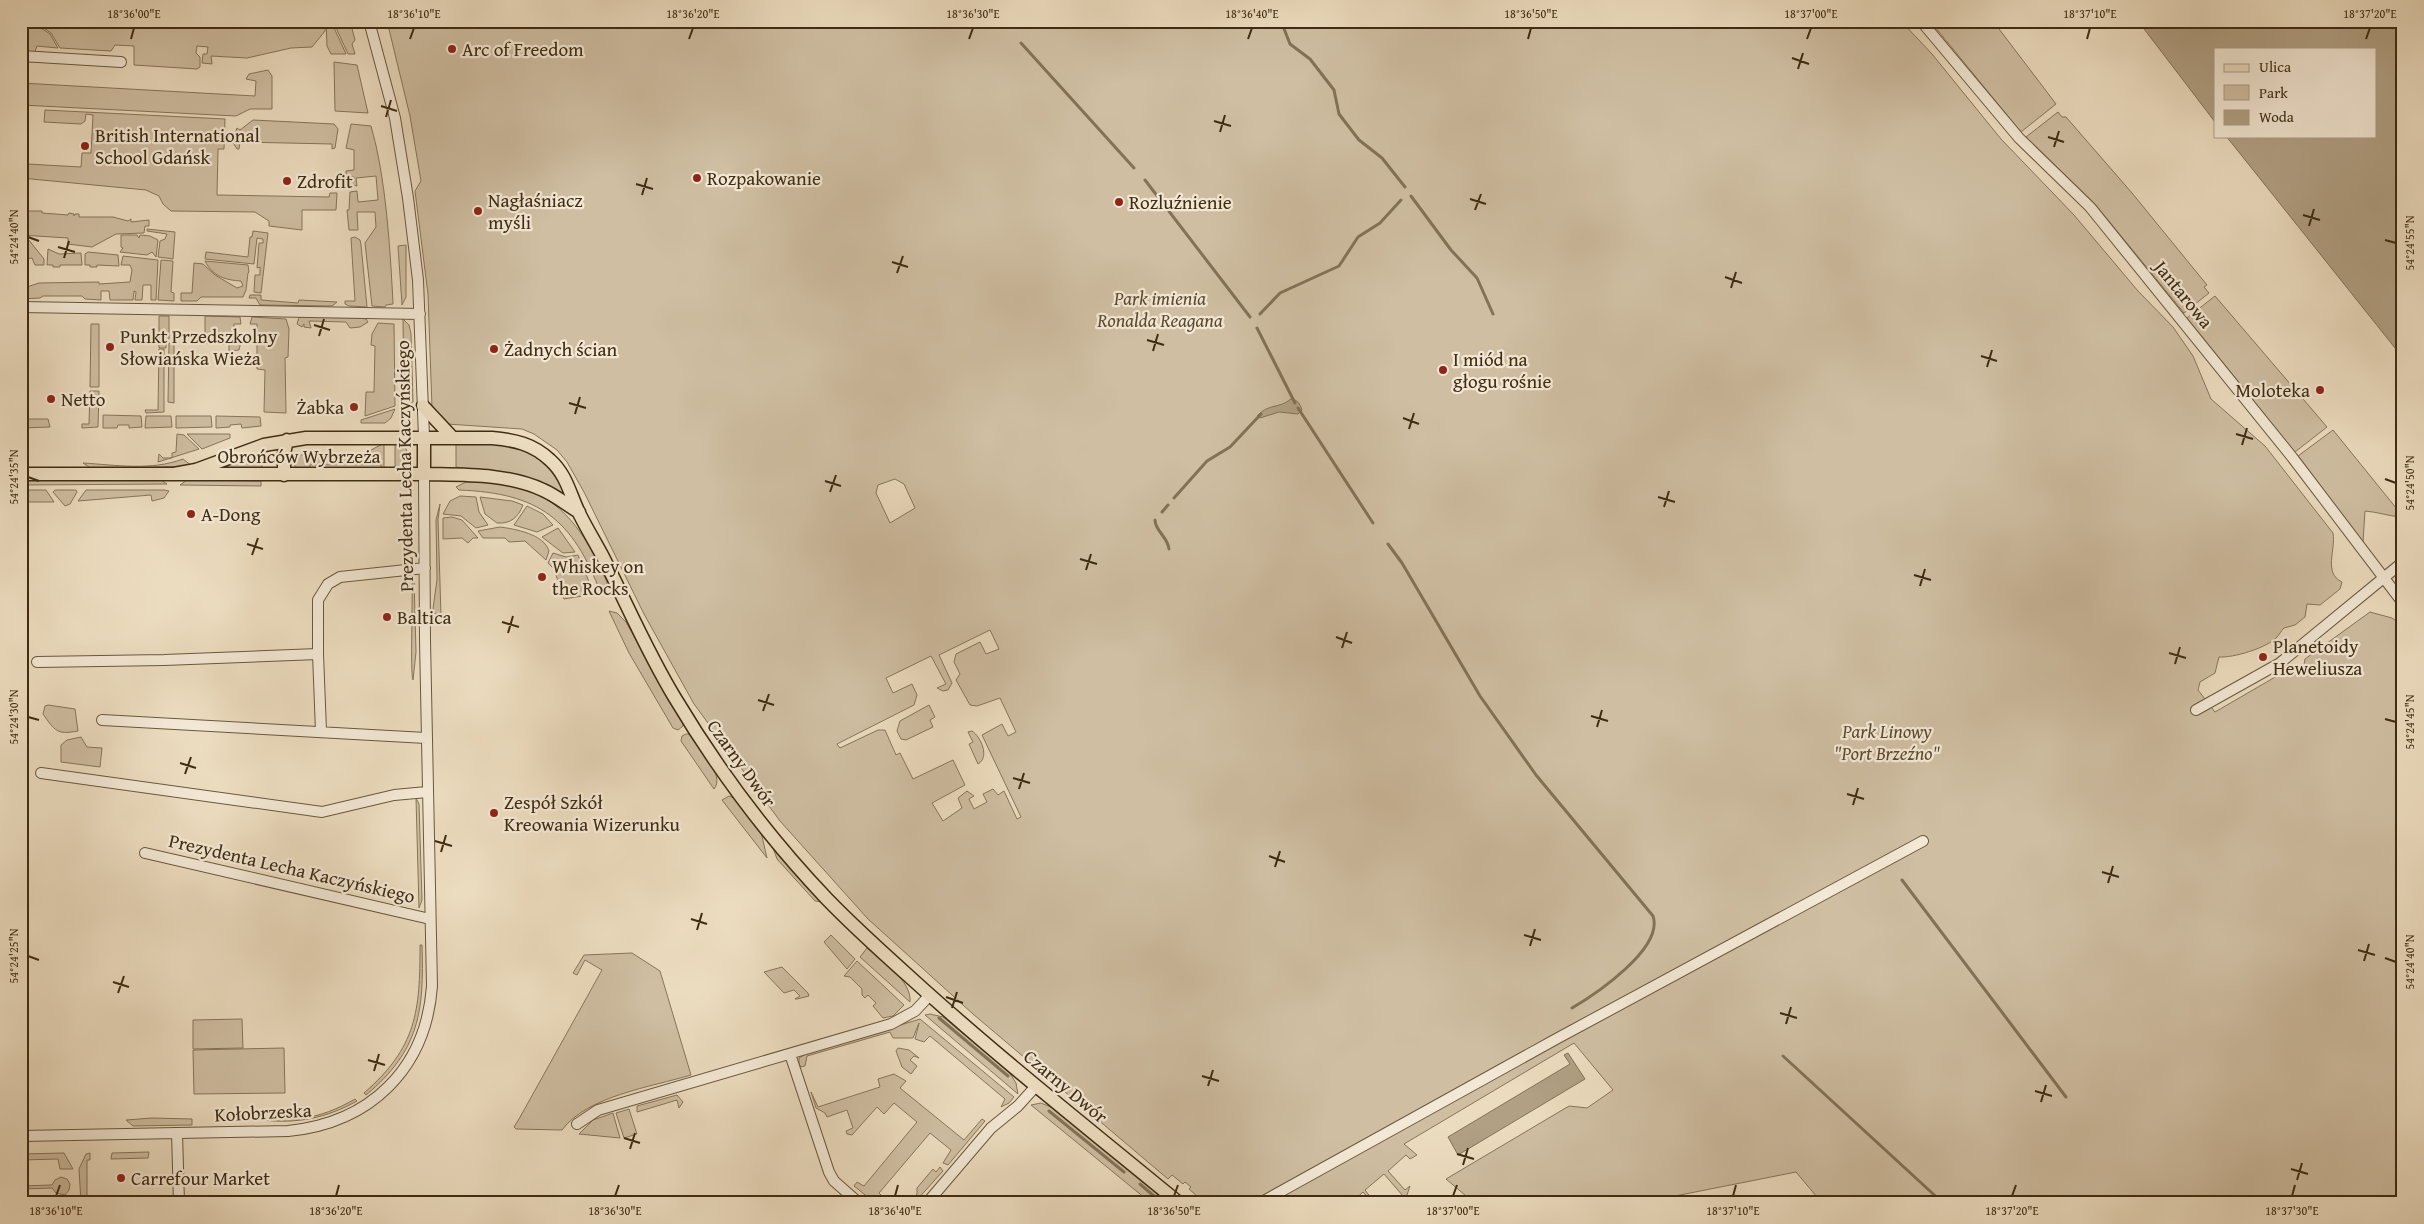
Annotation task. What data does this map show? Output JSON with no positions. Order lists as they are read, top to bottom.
{
  "streets": {
    "main road": ["Obrońców Wybrzeża", "Prezydenta Lecha Kaczyńskiego", "Czarny Dwór"],
    "street": ["Jantarowa", "Kołobrzeska"]
  },
  "crossings": [
    ["Obrońców Wybrzeża", "Prezydenta Lecha Kaczyńskiego"],
    ["Obrońców Wybrzeża", "Czarny Dwór"],
    ["Prezydenta Lecha Kaczyńskiego", "Czarny Dwór"],
    ["Prezydenta Lecha Kaczyńskiego", "Kołobrzeska"]
  ],
  "parks": ["Park imienia Ronalda Reagana", "Park Linowy \"Port Brzeźno\""],
  "places": [
    "Arc of Freedom",
    "British International School Gdańsk",
    "Rozpakowanie",
    "Zdrofit",
    "Rozluźnienie",
    "Nagłaśniacz myśli",
    "Punkt Przedszkolny Słowiańska Wieża",
    "Żadnych ścian",
    "I miód na głogu rośnie",
    "Moloteka",
    "Netto",
    "Żabka",
    "A-Dong",
    "Whiskey on the Rocks",
    "Baltica",
    "Planetoidy Heweliusza",
    "Zespół Szkół Kreowania Wizerunku",
    "Carrefour Market"
  ],
  "legend": ["Ulica", "Park", "Woda"],
  "coordinates": [
    "18°36'00\"E",
    "18°36'10\"E",
    "18°36'20\"E",
    "18°36'30\"E",
    "18°36'40\"E",
    "18°36'50\"E",
    "18°37'00\"E",
    "18°37'10\"E",
    "18°37'20\"E",
    "54°24'40\"N",
    "54°24'55\"N",
    "54°24'35\"N",
    "54°24'50\"N",
    "54°24'30\"N",
    "54°24'45\"N",
    "54°24'25\"N",
    "18°37'30\"E"
  ]
}
